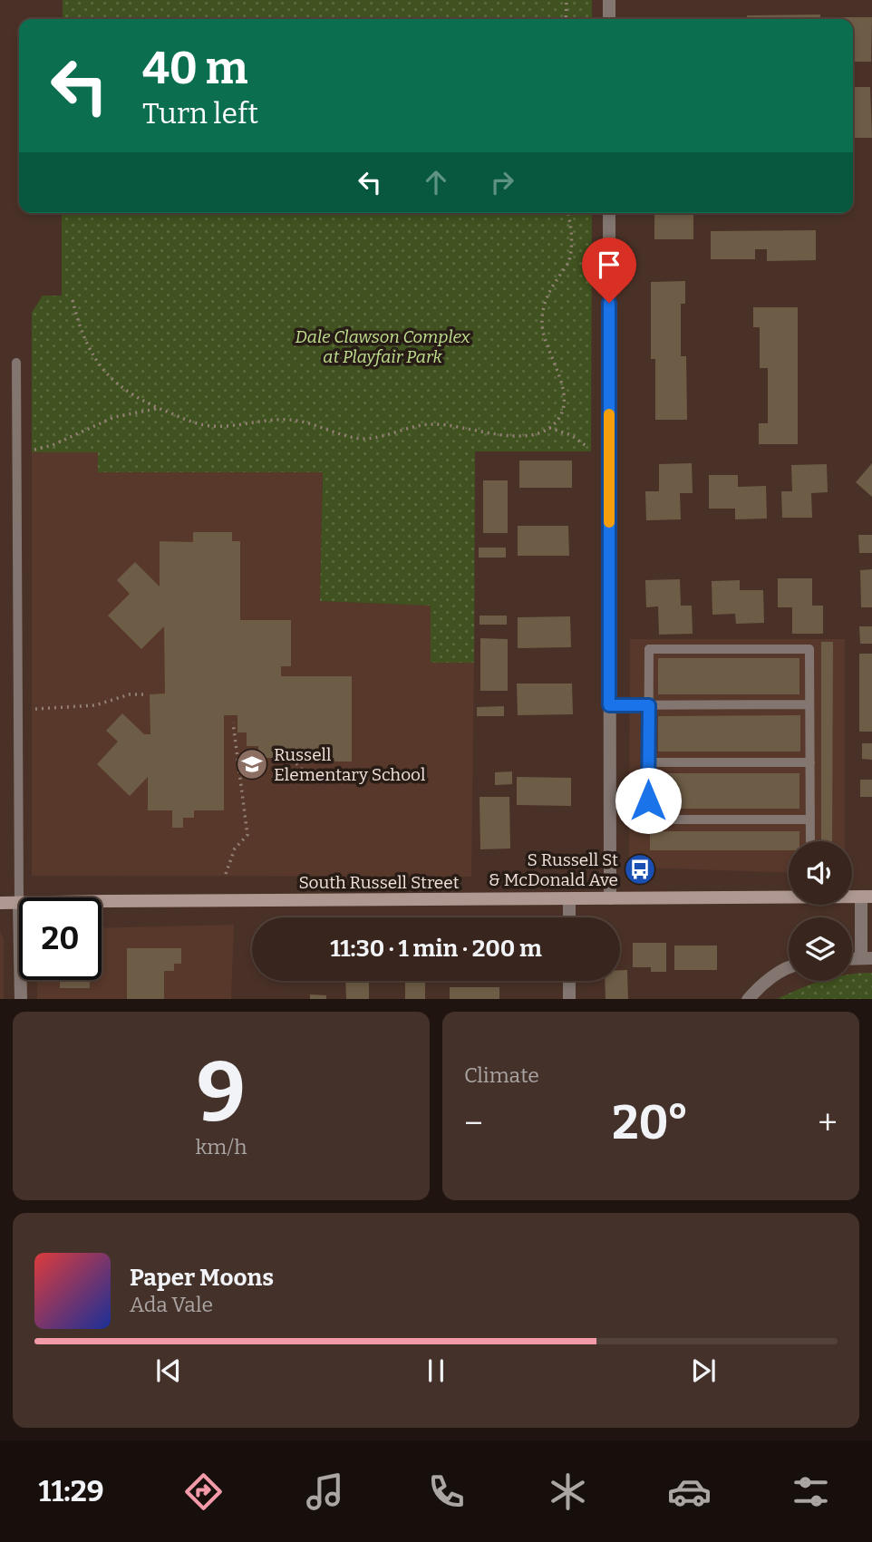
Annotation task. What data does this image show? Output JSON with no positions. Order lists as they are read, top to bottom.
{
  "streets": {
    "main road": ["South Russell Street"]
  },
  "parks": ["Dale Clawson Complex at Playfair Park"],
  "places": {
    "school or university": ["Russell Elementary School"],
    "bus stop": ["S Russell St & McDonald Ave"]
  },
  "page": {
    "turn": ["40 m", "Turn left"],
    "limit": "20",
    "trip": "11:30 · 1 min · 200 m",
    "tile": [
      ["9", "km/h"],
      "Climate"
    ],
    "heat": ["−", "20°", "+"],
    "song": ["Paper Moons", "Ada Vale"],
    "tabs": "11:29"
  }
}
